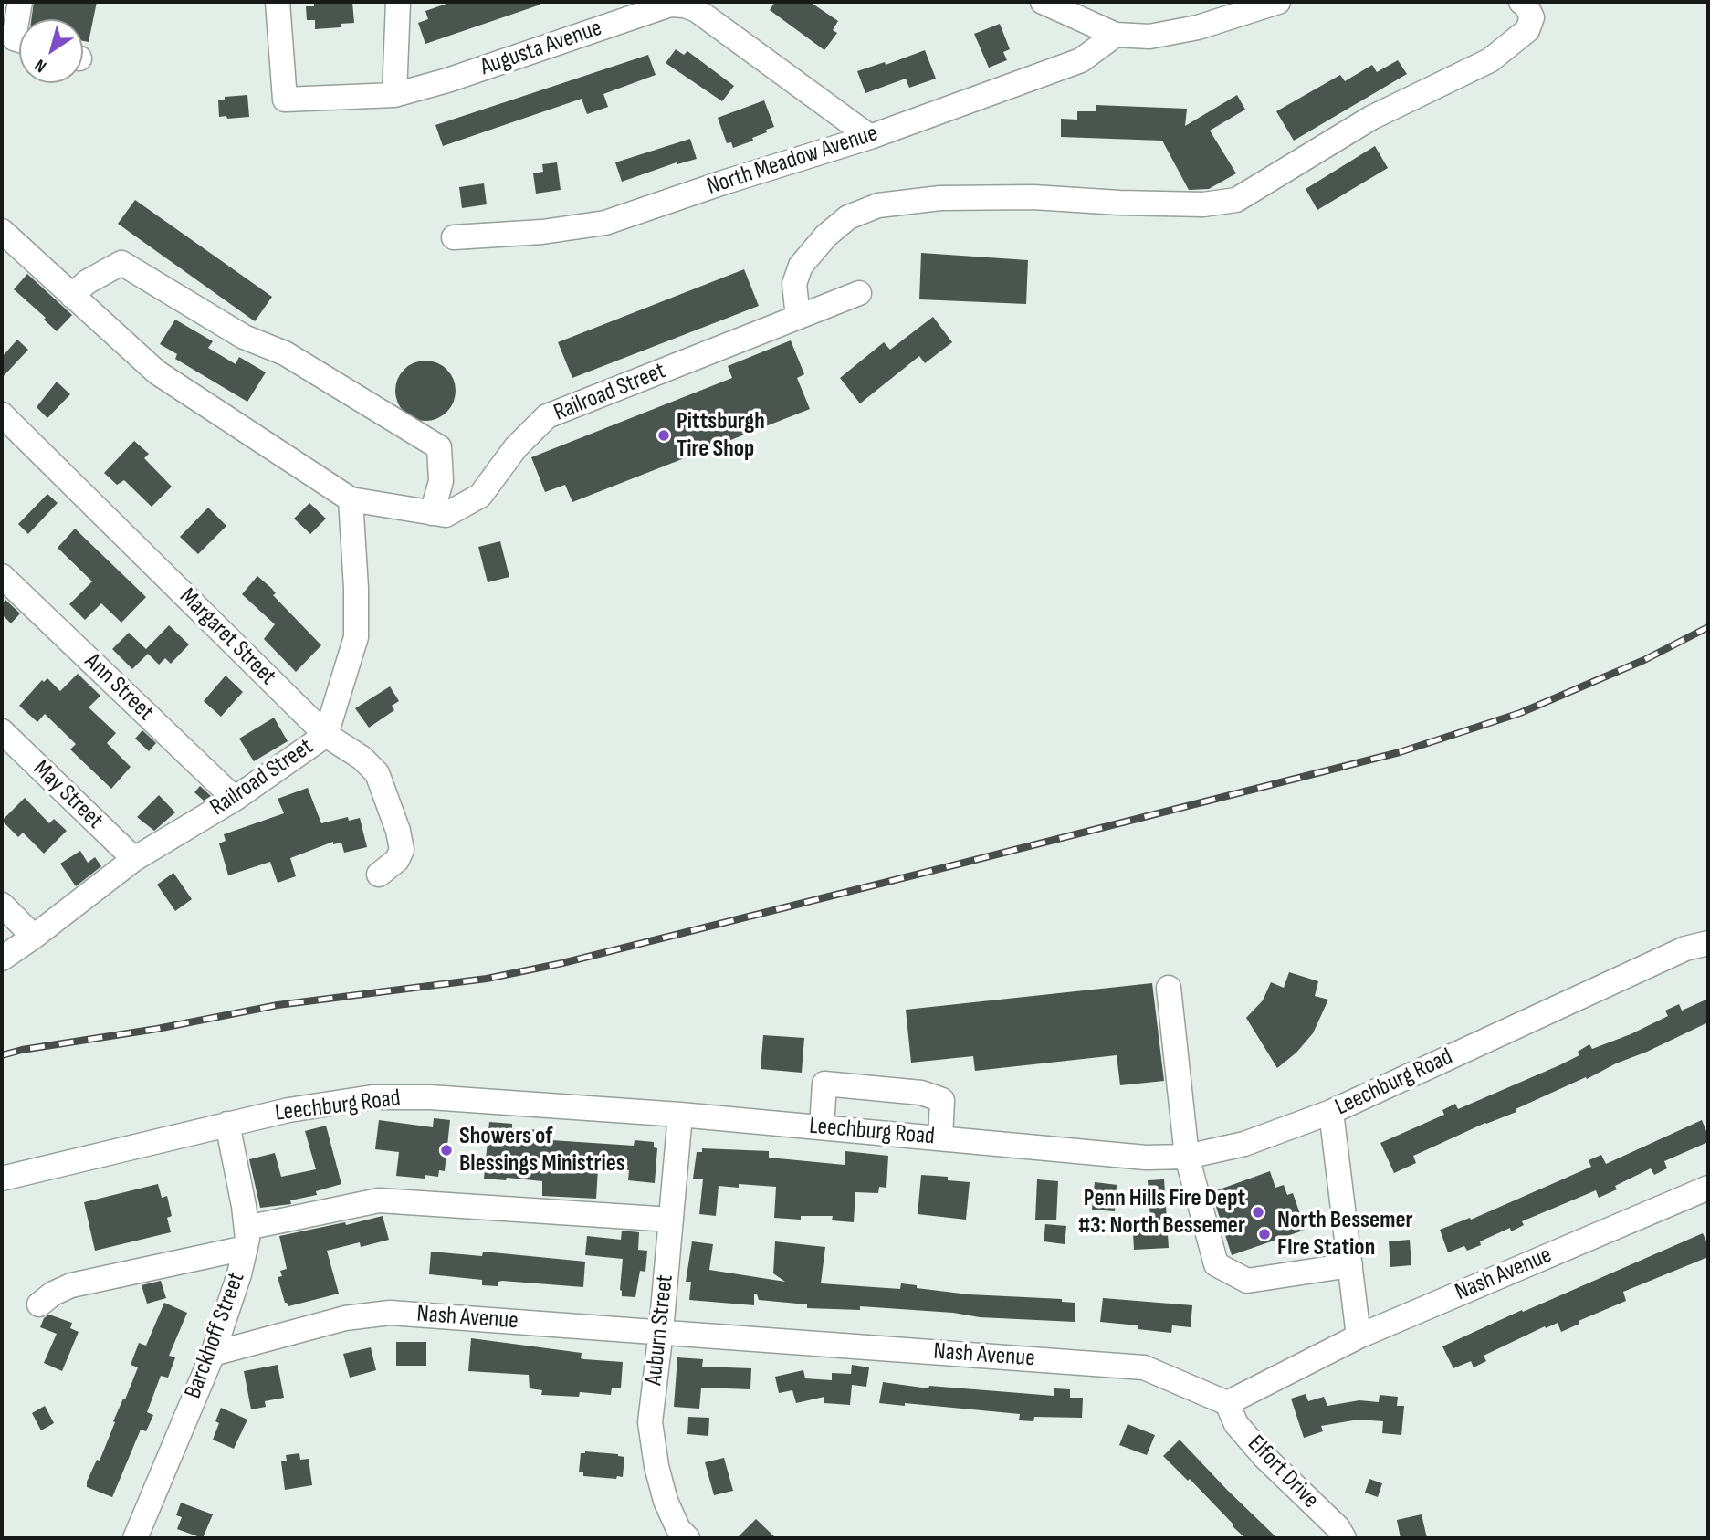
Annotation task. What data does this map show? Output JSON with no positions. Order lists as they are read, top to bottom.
{
  "streets": {
    "street": [
      "Augusta Avenue",
      "North Meadow Avenue",
      "Railroad Street",
      "Margaret Street",
      "Ann Street",
      "May Street",
      "Leechburg Road",
      "Nash Avenue",
      "Auburn Street",
      "Barckhoff Street",
      "Elfort Drive"
    ]
  },
  "crossings": [
    ["Augusta Avenue", "North Meadow Avenue"],
    ["Railroad Street", "Margaret Street"],
    ["Railroad Street", "Ann Street"],
    ["Railroad Street", "May Street"],
    ["Leechburg Road", "Auburn Street"],
    ["Leechburg Road", "Barckhoff Street"],
    ["Nash Avenue", "Auburn Street"],
    ["Nash Avenue", "Barckhoff Street"],
    ["Nash Avenue", "Elfort Drive"]
  ],
  "places": [
    "Pittsburgh Tire Shop",
    "Showers of Blessings Ministries",
    "Penn Hills Fire Dept #3: North Bessemer",
    "North Bessemer FIre Station"
  ],
  "north": "bottom left"
}
